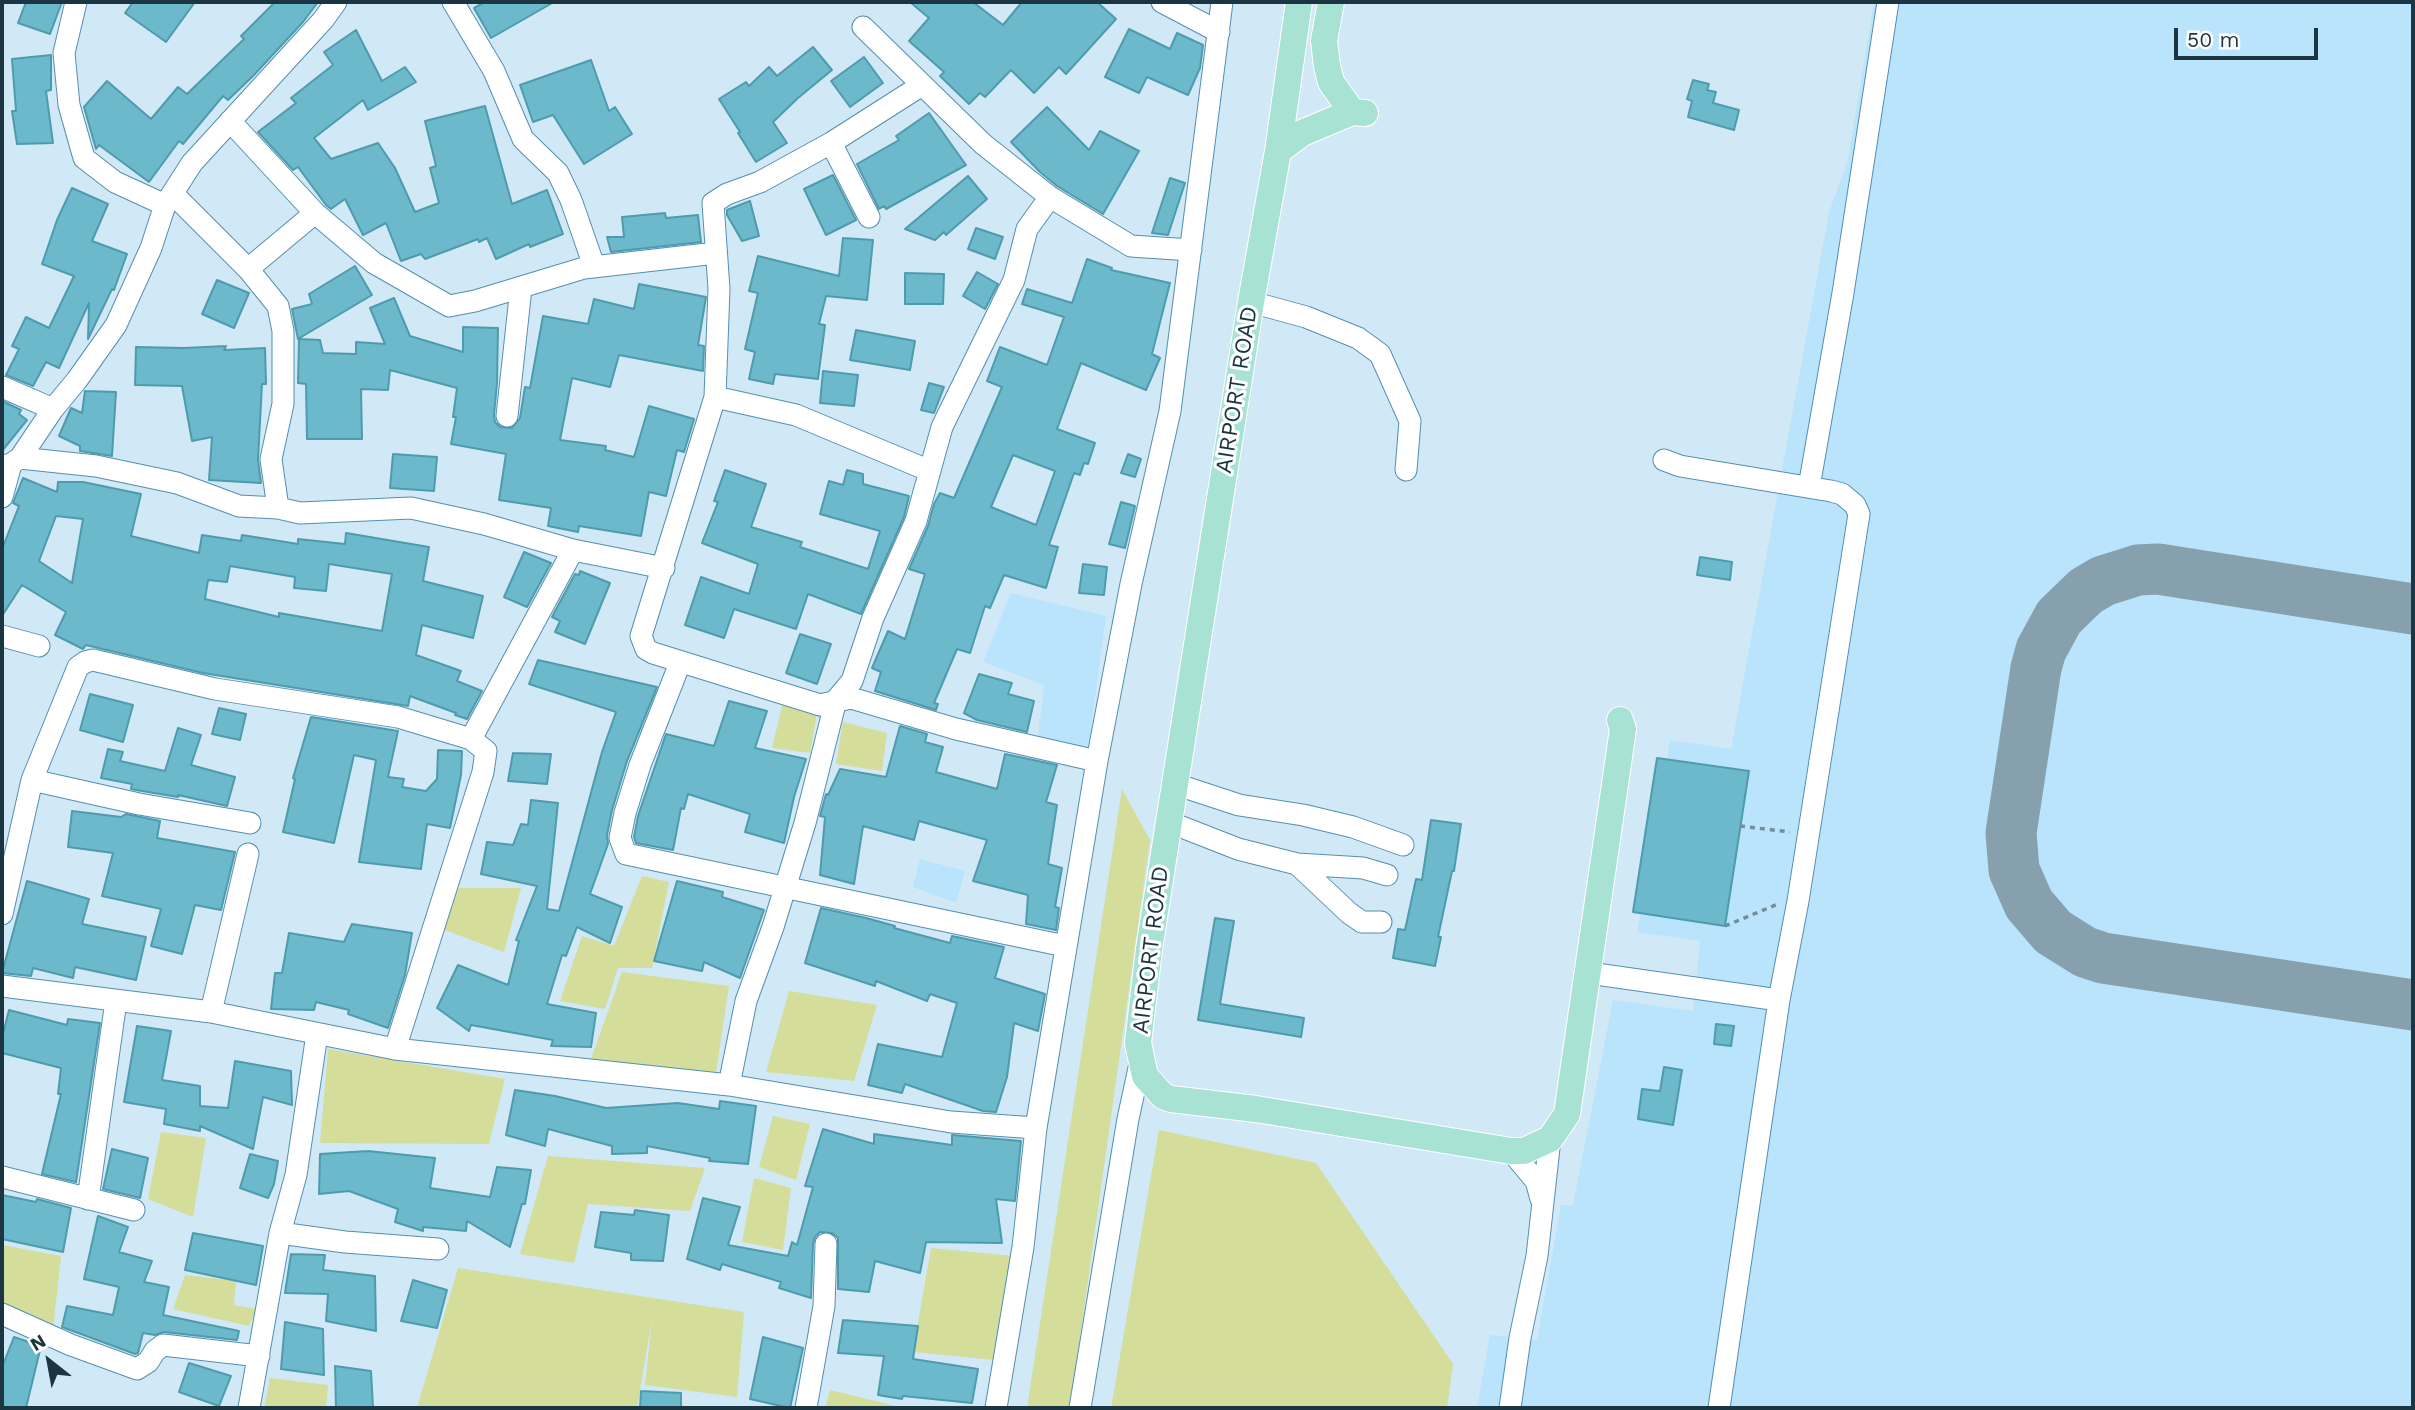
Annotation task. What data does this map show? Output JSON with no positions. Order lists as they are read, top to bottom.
{
  "streets": {
    "main road": ["AIRPORT ROAD"]
  },
  "scale_bar": "50 m",
  "north": "top left"
}
